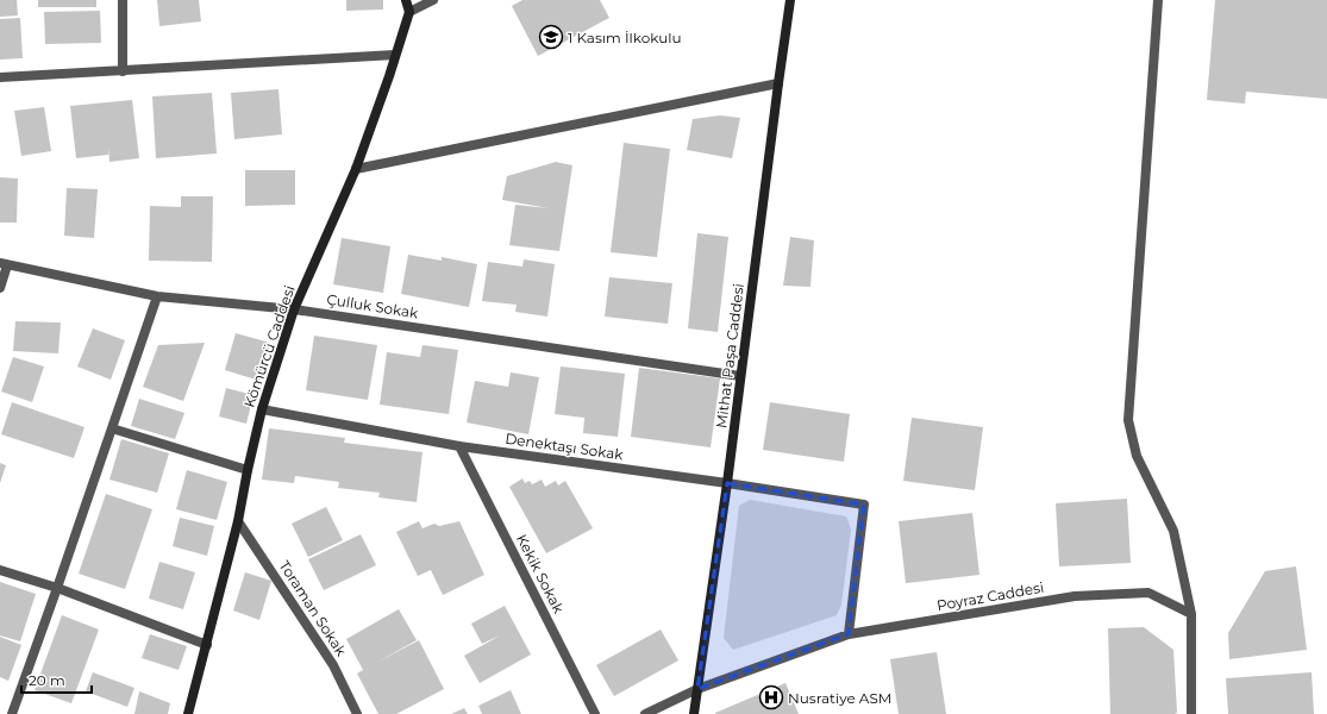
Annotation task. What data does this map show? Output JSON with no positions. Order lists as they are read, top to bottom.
{
  "streets": {
    "street": [
      "Çulluk Sokak",
      "Kömürcü Caddesi",
      "Mithat Paşa Caddesi",
      "Denektaşı Sokak",
      "Kekik Sokak",
      "Poyraz Caddesi",
      "Toraman Sokak"
    ]
  },
  "crossings": [
    ["Çulluk Sokak", "Kömürcü Caddesi"],
    ["Çulluk Sokak", "Mithat Paşa Caddesi"],
    ["Kömürcü Caddesi", "Denektaşı Sokak"],
    ["Kömürcü Caddesi", "Toraman Sokak"],
    ["Mithat Paşa Caddesi", "Denektaşı Sokak"],
    ["Mithat Paşa Caddesi", "Poyraz Caddesi"],
    ["Denektaşı Sokak", "Kekik Sokak"],
    ["Denektaşı Sokak", "Poyraz Caddesi"]
  ],
  "places": {
    "school or university": ["1 Kasım İlkokulu"],
    "hospital": ["Nusratiye ASM"]
  },
  "scale_bar": "20 m"
}
